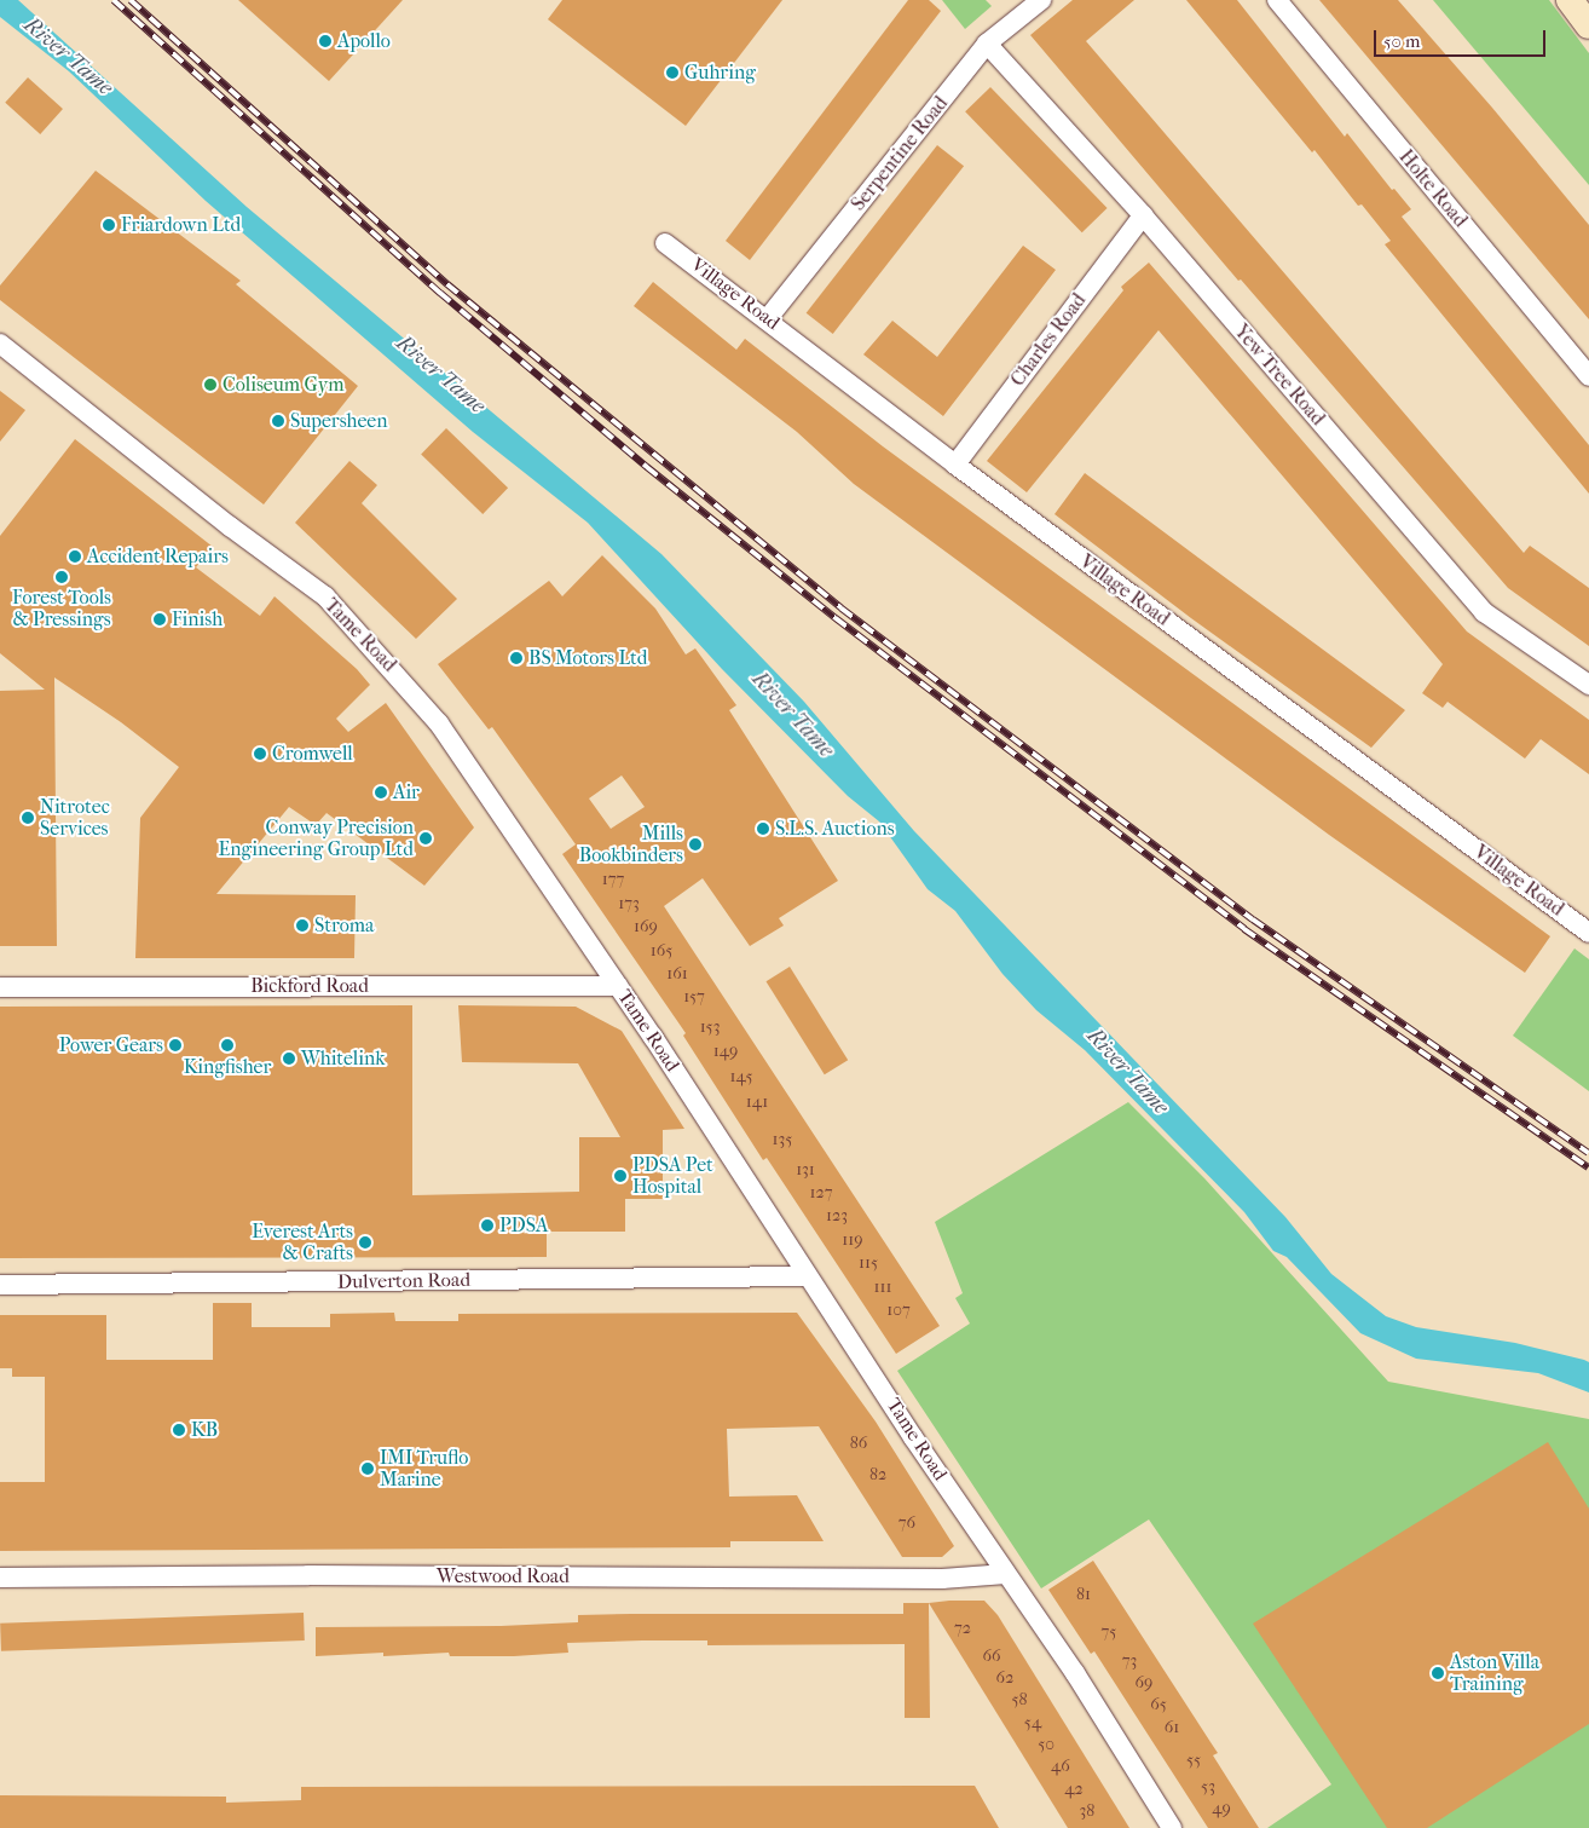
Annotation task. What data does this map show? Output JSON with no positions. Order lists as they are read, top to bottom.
{
  "streets": {
    "street": [
      "Serpentine Road",
      "Holte Road",
      "Village Road",
      "Charles Road",
      "Yew Tree Road",
      "Tame Road",
      "Bickford Road",
      "Dulverton Road",
      "Westwood Road"
    ]
  },
  "crossings": [
    ["Serpentine Road", "Village Road"],
    ["Serpentine Road", "Yew Tree Road"],
    ["Village Road", "Charles Road"],
    ["Charles Road", "Yew Tree Road"],
    ["Tame Road", "Bickford Road"],
    ["Tame Road", "Dulverton Road"],
    ["Tame Road", "Westwood Road"]
  ],
  "water": ["River Tame"],
  "places": [
    "Apollo",
    "Guhring",
    "Friardown Ltd",
    "Coliseum Gym",
    "Supersheen",
    "Accident Repairs",
    "Forest Tools & Pressings",
    "Finish",
    "BS Motors Ltd",
    "Cromwell",
    "Air",
    "Nitrotec Services",
    "S.L.S. Auctions",
    "Conway Precision Engineering Group Ltd",
    "Mills Bookbinders",
    "Stroma",
    "Power Gears",
    "Kingfisher",
    "Whitelink",
    "PDSA Pet Hospital",
    "PDSA",
    "Everest Arts & Crafts",
    "KB",
    "IMI Truflo Marine",
    "Aston Villa Training"
  ],
  "house_numbers": [
    "177",
    "173",
    "169",
    "165",
    "161",
    "157",
    "153",
    "149",
    "145",
    "141",
    "135",
    "131",
    "127",
    "123",
    "119",
    "115",
    "111",
    "107",
    "86",
    "82",
    "76",
    "81",
    "72",
    "75",
    "66",
    "73",
    "62",
    "69",
    "58",
    "65",
    "54",
    "61",
    "50",
    "55",
    "46",
    "53",
    "42",
    "49",
    "38"
  ],
  "scale_bar": "50 m"
}
